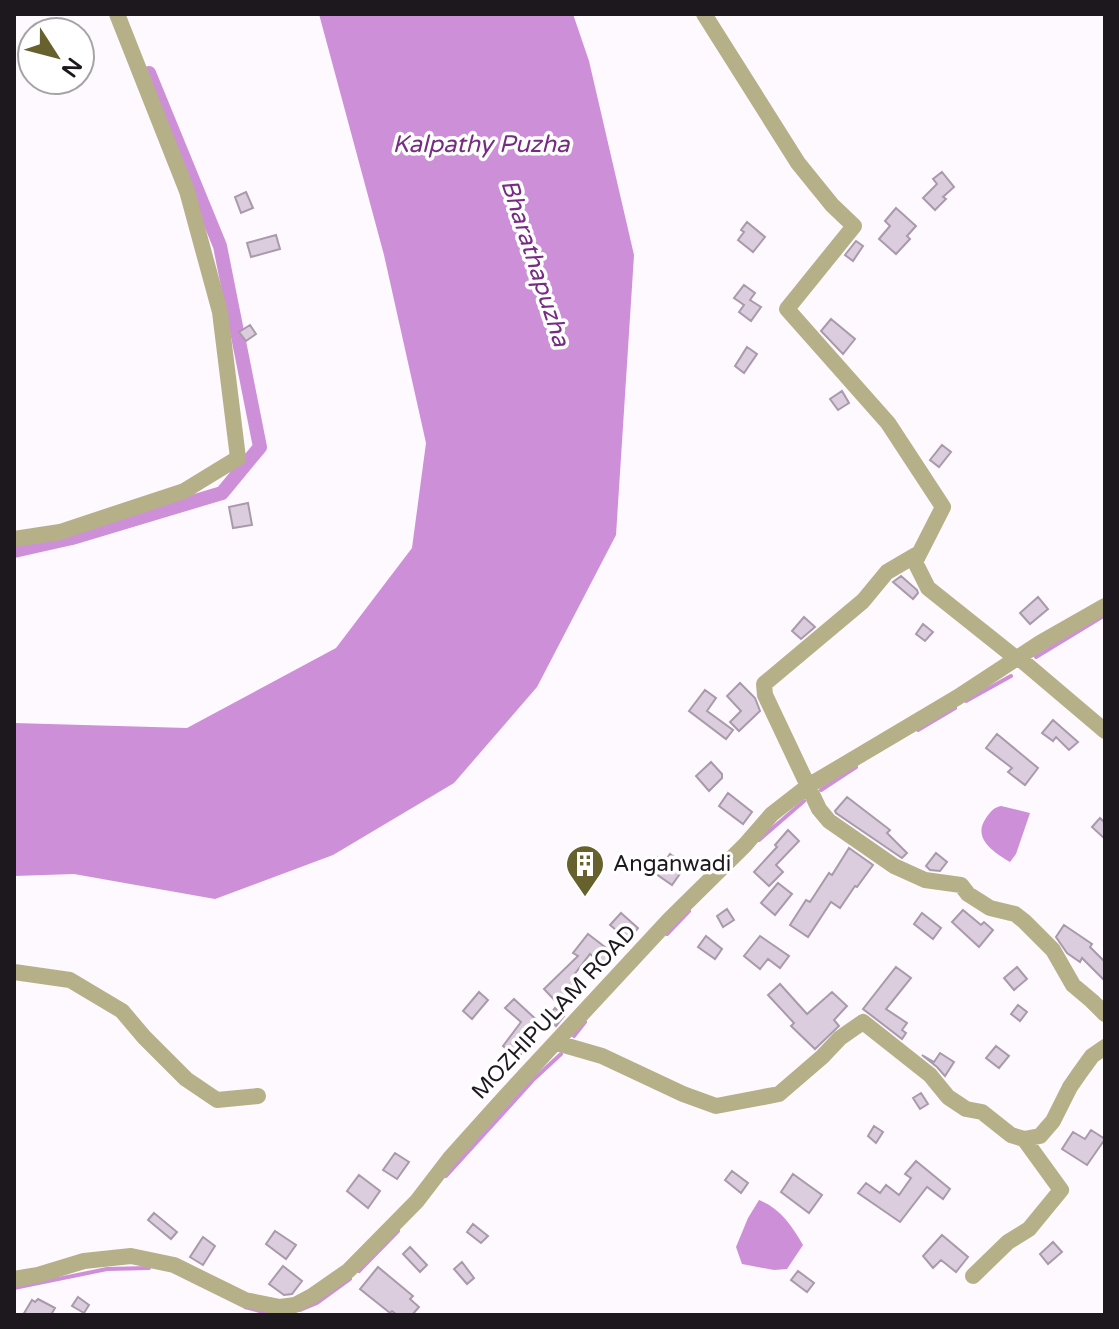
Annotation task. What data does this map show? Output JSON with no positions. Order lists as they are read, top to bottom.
{
  "streets": {
    "street": ["MOZHIPULAM ROAD"]
  },
  "water": ["Kalpathy Puzha", "Bharathapuzha"],
  "places": {
    "building": ["Anganwadi"]
  },
  "north": "bottom right"
}
